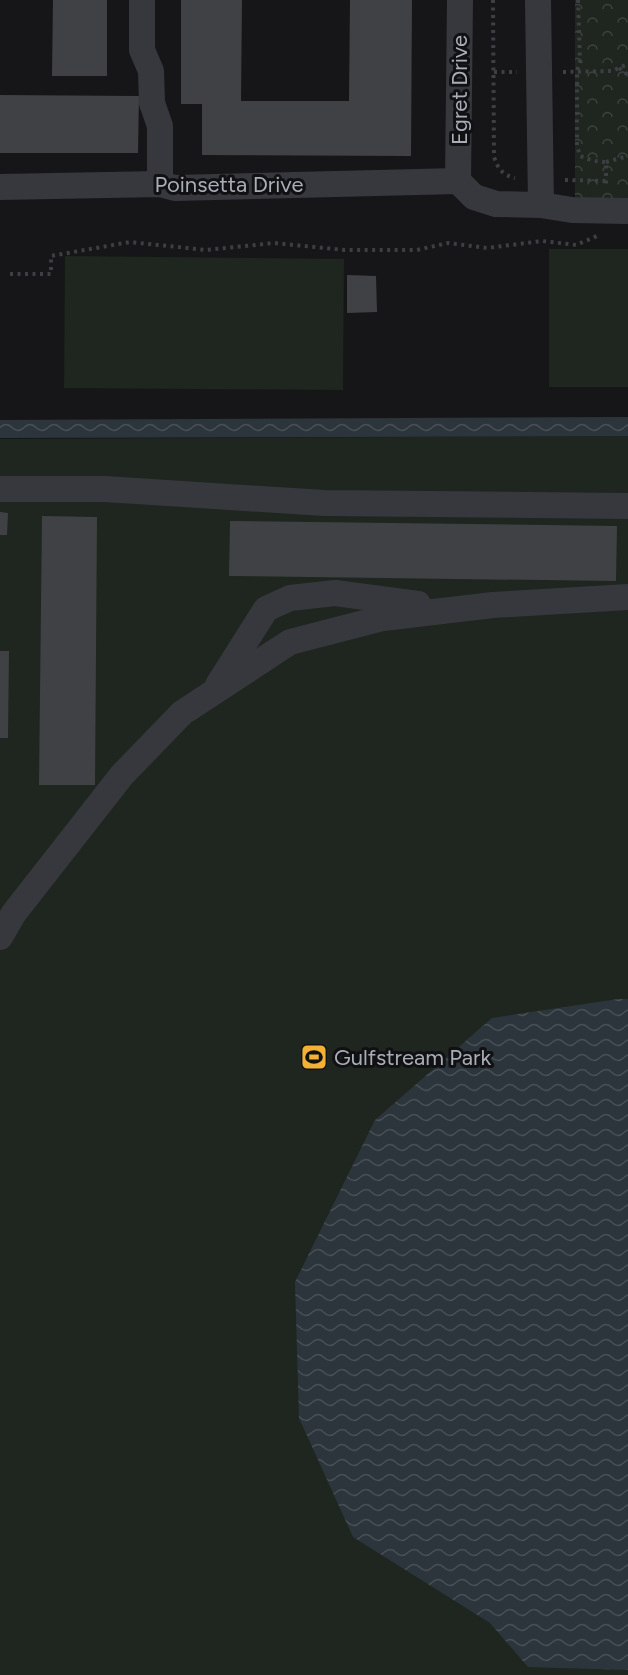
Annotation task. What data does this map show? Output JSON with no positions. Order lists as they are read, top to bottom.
{
  "streets": {
    "street": ["Egret Drive", "Poinsetta Drive"]
  },
  "crossings": [
    ["Egret Drive", "Poinsetta Drive"]
  ],
  "places": {
    "sports": ["Gulfstream Park"]
  }
}
